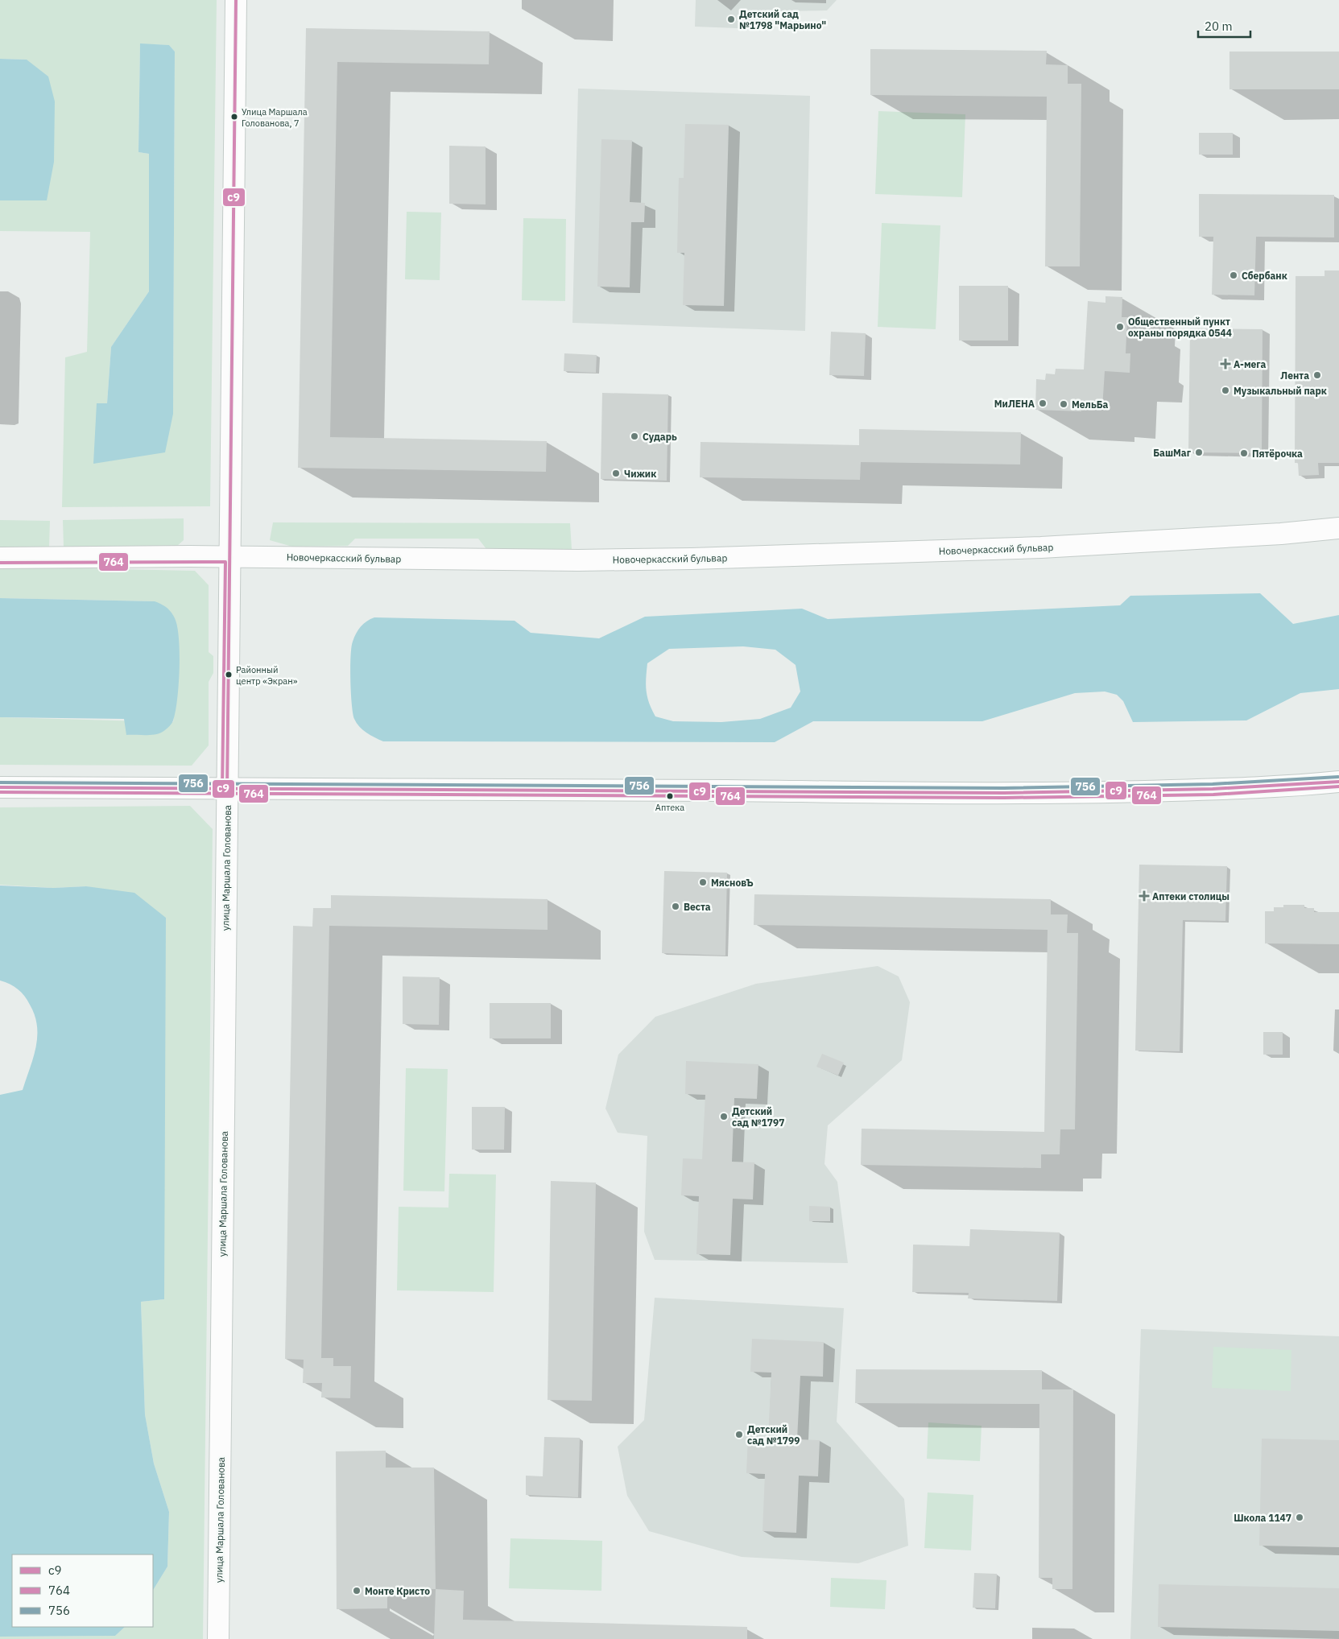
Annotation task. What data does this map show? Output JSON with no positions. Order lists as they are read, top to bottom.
{
  "streets": {
    "street": ["Новочеркасский бульвар", "улица Маршала Голованова"]
  },
  "crossings": [
    ["Новочеркасский бульвар", "улица Маршала Голованова"]
  ],
  "places": {
    "other": [
      "Детский сад №1798 \"Марьино\"",
      "Улица Маршала Голованова, 7",
      "Сбербанк",
      "Общественный пункт охраны порядка 0544",
      "Лента",
      "Музыкальный парк",
      "МиЛЕНА",
      "МельБа",
      "Сударь",
      "БашМаг",
      "Пятёрочка",
      "Чижик",
      "Районный центр «Экран»",
      "Аптека",
      "МясновЪ",
      "Веста",
      "Детский сад №1797",
      "Детский сад №1799",
      "Школа 1147",
      "Монте Кристо"
    ],
    "health": ["А-мега", "Аптеки столицы"]
  },
  "lines": ["transit line с9", "transit line 764", "transit line 756"],
  "legend": ["с9", "764", "756"],
  "scale_bar": "20 m"
}
